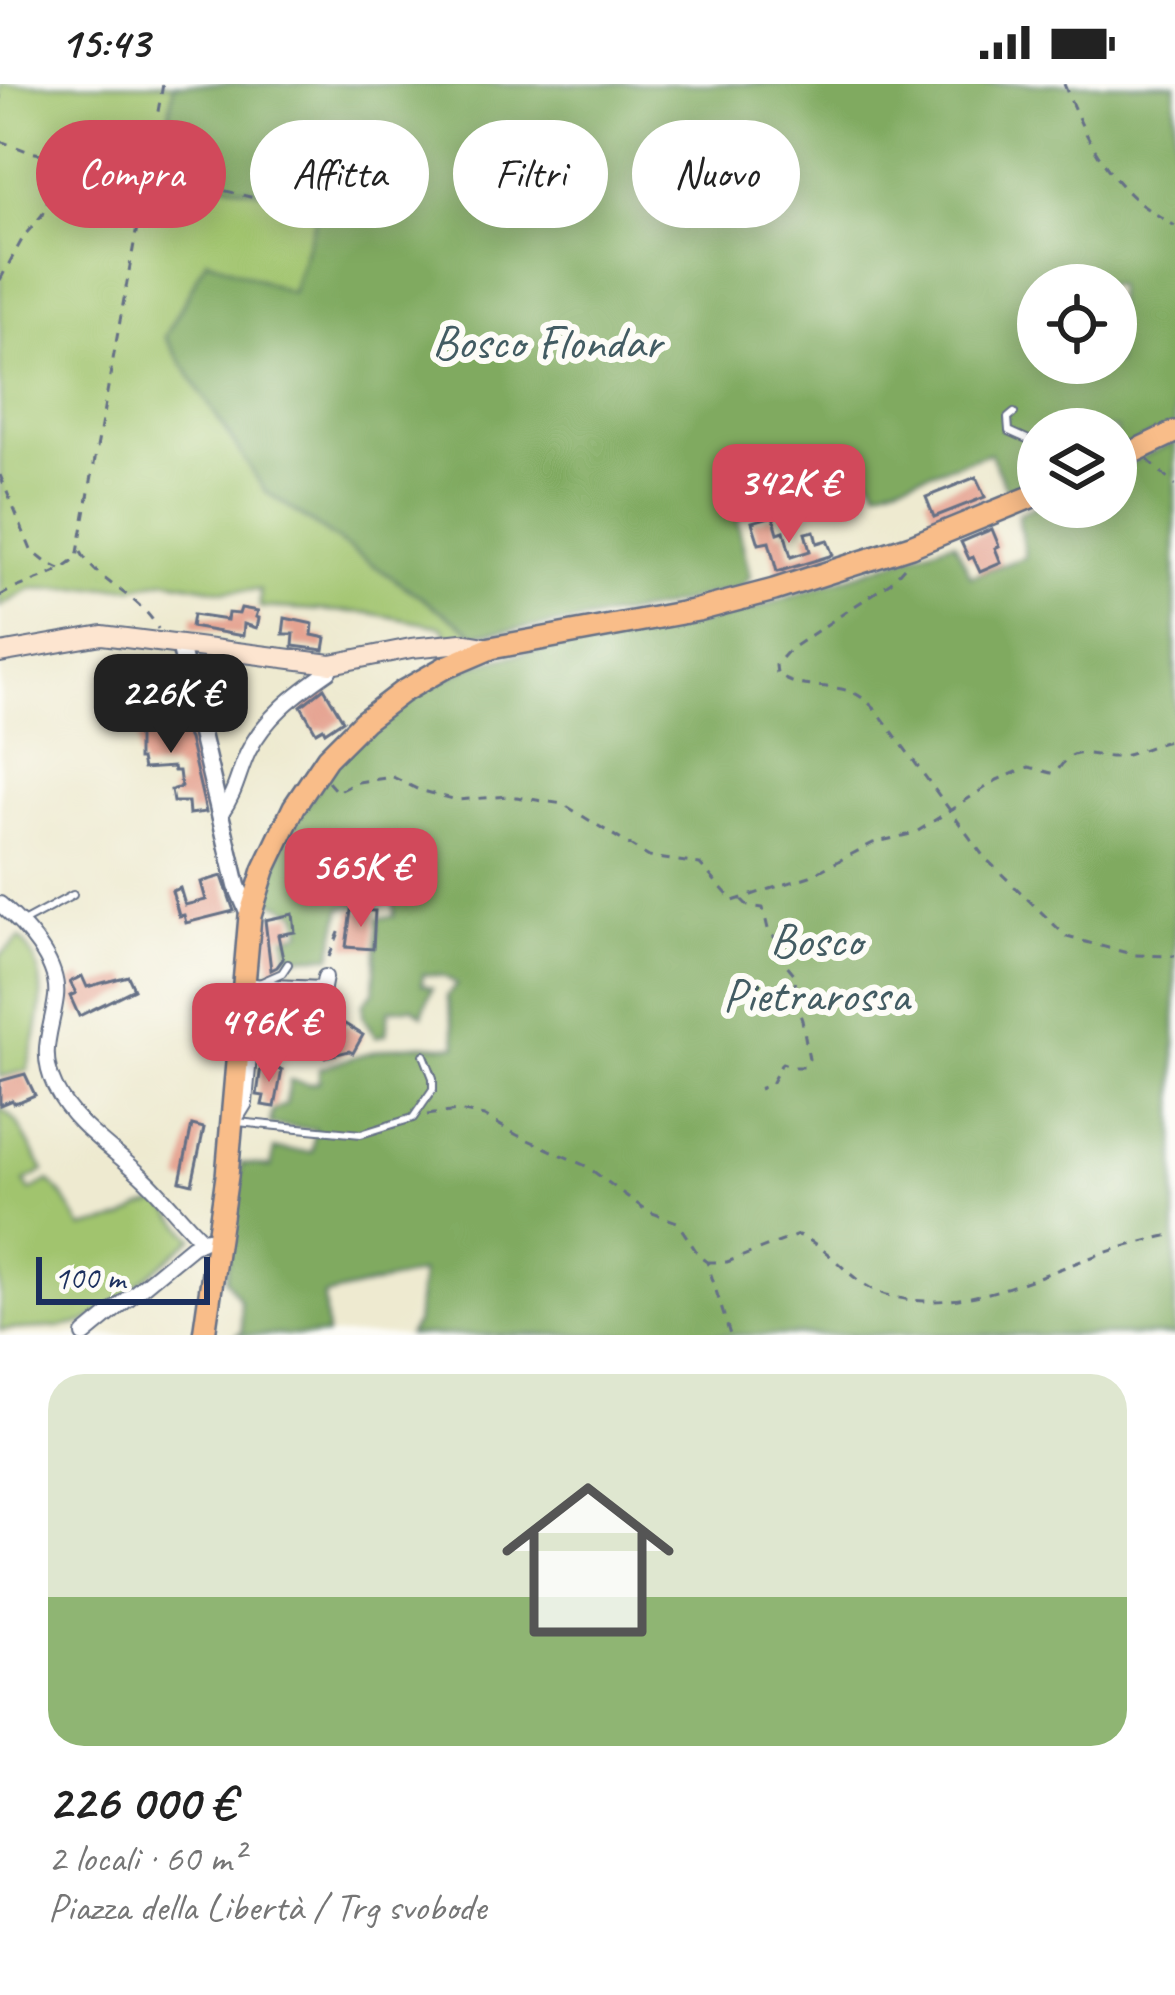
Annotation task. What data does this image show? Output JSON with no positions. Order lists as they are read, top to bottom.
{
  "parks": ["Bosco Flondar", "Bosco Pietrarossa"],
  "scale_bar": "100 m",
  "page": {
    "status": "15:43",
    "chip": [
      "Compra",
      "Affitta",
      "Filtri",
      "Nuovo"
    ],
    "price": [
      "342K €",
      "226K €",
      "565K €",
      "496K €"
    ],
    "scale": "100 m",
    "list": [
      {
        "name": "226 000 €",
        "note": "2 locali · 60 m² · Piazza della Libertà / Trg svobode"
      }
    ]
  }
}
